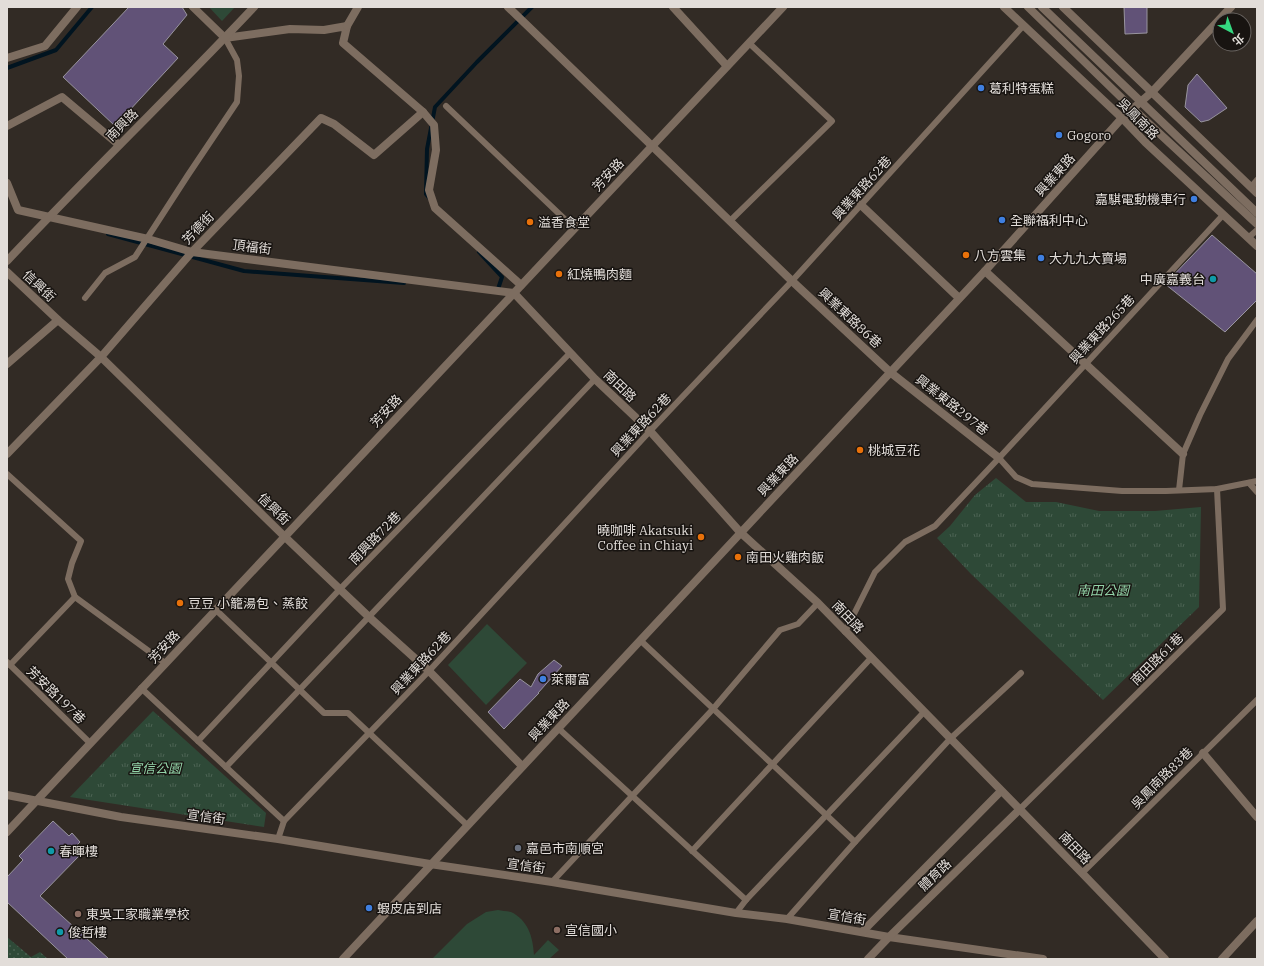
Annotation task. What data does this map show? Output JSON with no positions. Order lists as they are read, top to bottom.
{
  "streets": {
    "street": [
      "吳鳳南路",
      "南興路",
      "芳安路",
      "興業東路",
      "芳德街",
      "頂福街",
      "信興街",
      "興業東路86巷",
      "南田路",
      "興業東路297巷",
      "宣信街",
      "體育路"
    ],
    "lane": [
      "興業東路62巷",
      "興業東路265巷",
      "南興路72巷",
      "南田路61巷",
      "芳安路197巷",
      "吳鳳南路83巷"
    ]
  },
  "crossings": [
    ["吳鳳南路", "興業東路"],
    ["吳鳳南路", "興業東路62巷"],
    ["吳鳳南路", "興業東路265巷"],
    ["南興路", "頂福街"],
    ["芳安路", "頂福街"],
    ["芳安路", "信興街"],
    ["芳安路", "興業東路86巷"],
    ["芳安路", "南田路"],
    ["芳安路", "芳安路197巷"],
    ["芳安路", "宣信街"],
    ["興業東路", "信興街"],
    ["興業東路", "興業東路86巷"],
    ["興業東路", "南田路"],
    ["興業東路", "興業東路297巷"],
    ["興業東路", "宣信街"],
    ["興業東路62巷", "信興街"],
    ["興業東路62巷", "興業東路86巷"],
    ["興業東路62巷", "南田路"],
    ["興業東路62巷", "宣信街"],
    ["芳德街", "頂福街"],
    ["芳德街", "信興街"],
    ["頂福街", "南田路"],
    ["信興街", "南興路72巷"],
    ["興業東路86巷", "興業東路297巷"],
    ["興業東路265巷", "南田路"],
    ["興業東路265巷", "興業東路297巷"],
    ["南田路", "南興路72巷"],
    ["南田路", "南田路61巷"],
    ["南田路", "吳鳳南路83巷"],
    ["南田路", "體育路"],
    ["南田路61巷", "體育路"],
    ["宣信街", "體育路"]
  ],
  "parks": ["南田公園", "宣信公園"],
  "places": [
    "葛利特蛋糕",
    "Gogoro",
    "嘉騏電動機車行",
    "全聯福利中心",
    "溢香食堂",
    "八方雲集",
    "大九九大賣場",
    "紅燒鴨肉麵",
    "中廣嘉義台",
    "桃城豆花",
    "曉咖啡 Akatsuki Coffee in Chiayi",
    "南田火雞肉飯",
    "豆豆 小籠湯包、蒸餃",
    "萊爾富",
    "嘉邑市南順宮",
    "春暉樓",
    "蝦皮店到店",
    "東吳工家職業學校",
    "宣信國小",
    "俊哲樓"
  ],
  "north": "bottom right"
}
